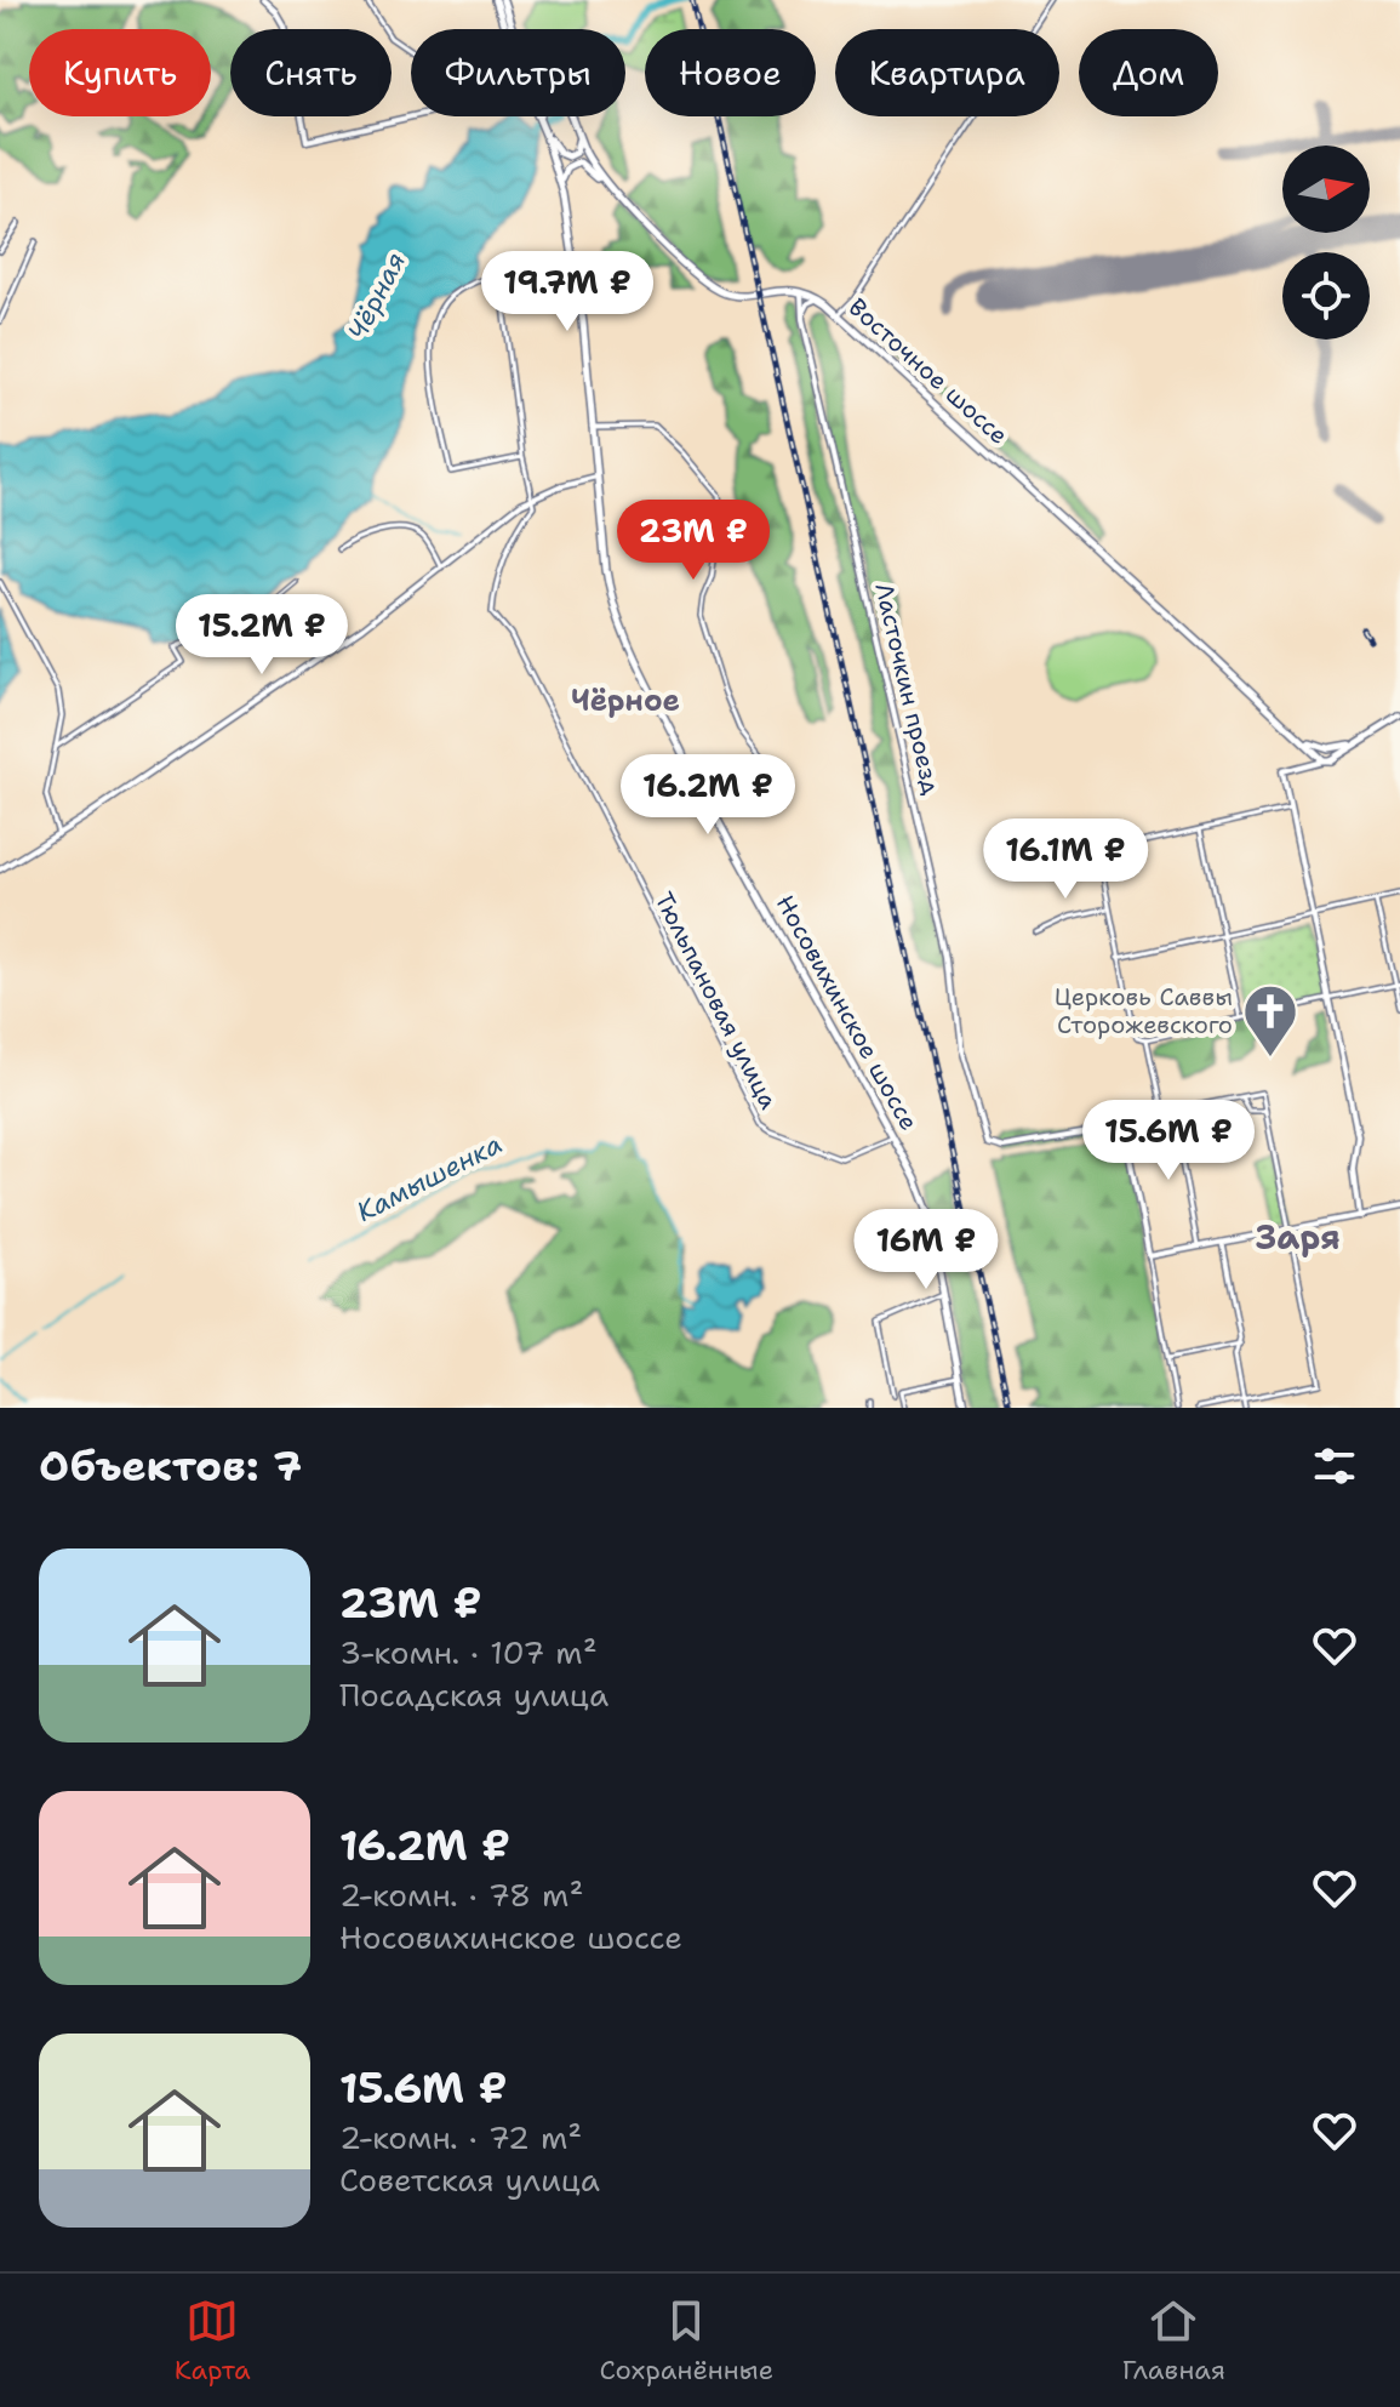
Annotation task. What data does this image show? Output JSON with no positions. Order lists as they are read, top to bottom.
{
  "streets": {
    "main road": ["Восточное шоссе", "Носовихинское шоссе"],
    "street": ["Ласточкин проезд", "Тюльпановая улица"]
  },
  "crossings": [
    ["Восточное шоссе", "Ласточкин проезд"],
    ["Тюльпановая улица", "Носовихинское шоссе"]
  ],
  "districts": ["Чёрное", "Заря"],
  "water": ["Чёрная", "Камышенка"],
  "places": {
    "church": ["Церковь Саввы Сторожевского"]
  },
  "north": "right",
  "page": {
    "chip": [
      "Купить",
      "Снять",
      "Фильтры",
      "Новое",
      "Квартира",
      "Дом"
    ],
    "price": [
      "19.7M ₽",
      "23M ₽",
      "15.2M ₽",
      "16.2M ₽",
      "16.1M ₽",
      "15.6M ₽",
      "16M ₽"
    ],
    "heading": "Объектов: 7",
    "list": [
      {
        "name": "23M ₽",
        "note": "3-комн. · 107 m² · Посадская улица"
      },
      {
        "name": "16.2M ₽",
        "note": "2-комн. · 78 m² · Носовихинское шоссе"
      },
      {
        "name": "15.6M ₽",
        "note": "2-комн. · 72 m² · Советская улица"
      }
    ],
    "tabs": ["Карта", "Сохранённые", "Главная"]
  }
}
